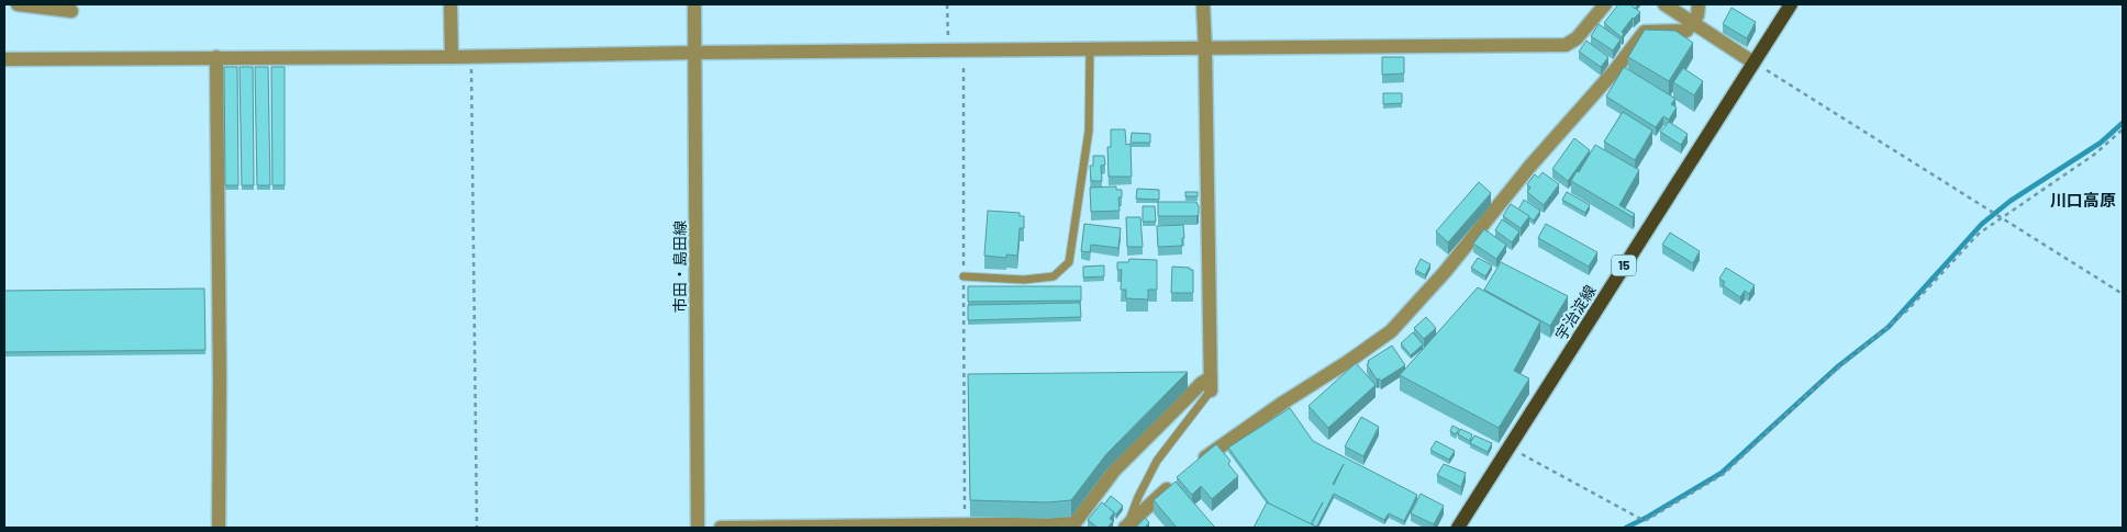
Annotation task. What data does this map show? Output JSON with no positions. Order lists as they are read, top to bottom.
{
  "streets": {
    "main road": ["15", "宇治淀線"],
    "street": ["市田・島田線"]
  },
  "districts": ["川口高原"]
}
